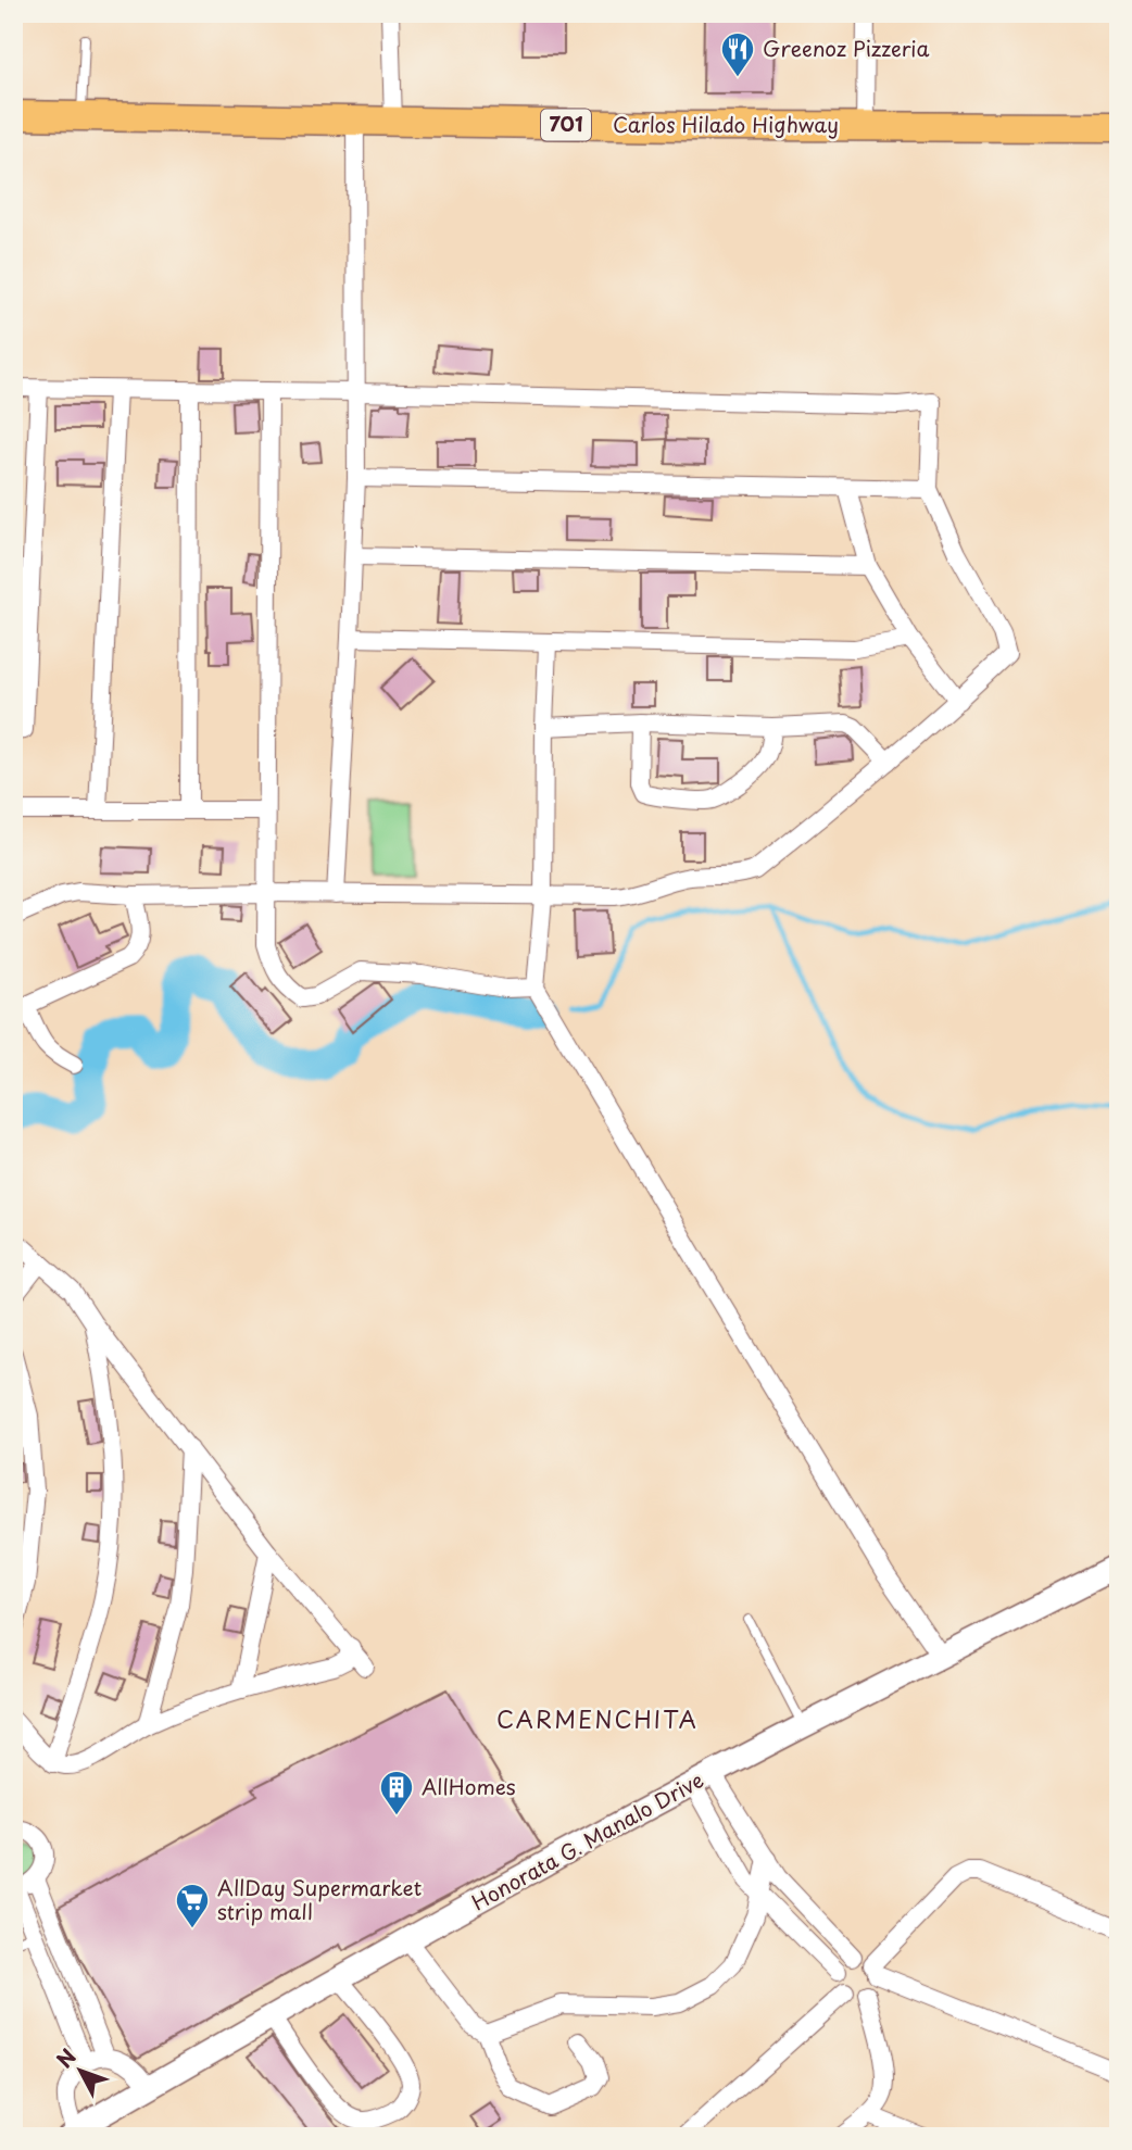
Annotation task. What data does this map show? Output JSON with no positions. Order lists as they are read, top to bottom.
{
  "streets": {
    "main road": ["701", "Carlos Hilado Highway"],
    "street": ["Honorata G. Manalo Drive"]
  },
  "districts": ["CARMENCHITA"],
  "places": {
    "restaurant": ["Greenoz Pizzeria"],
    "building": ["AllHomes"],
    "supermarket": ["AllDay Supermarket strip mall"]
  },
  "north": "top left"
}
